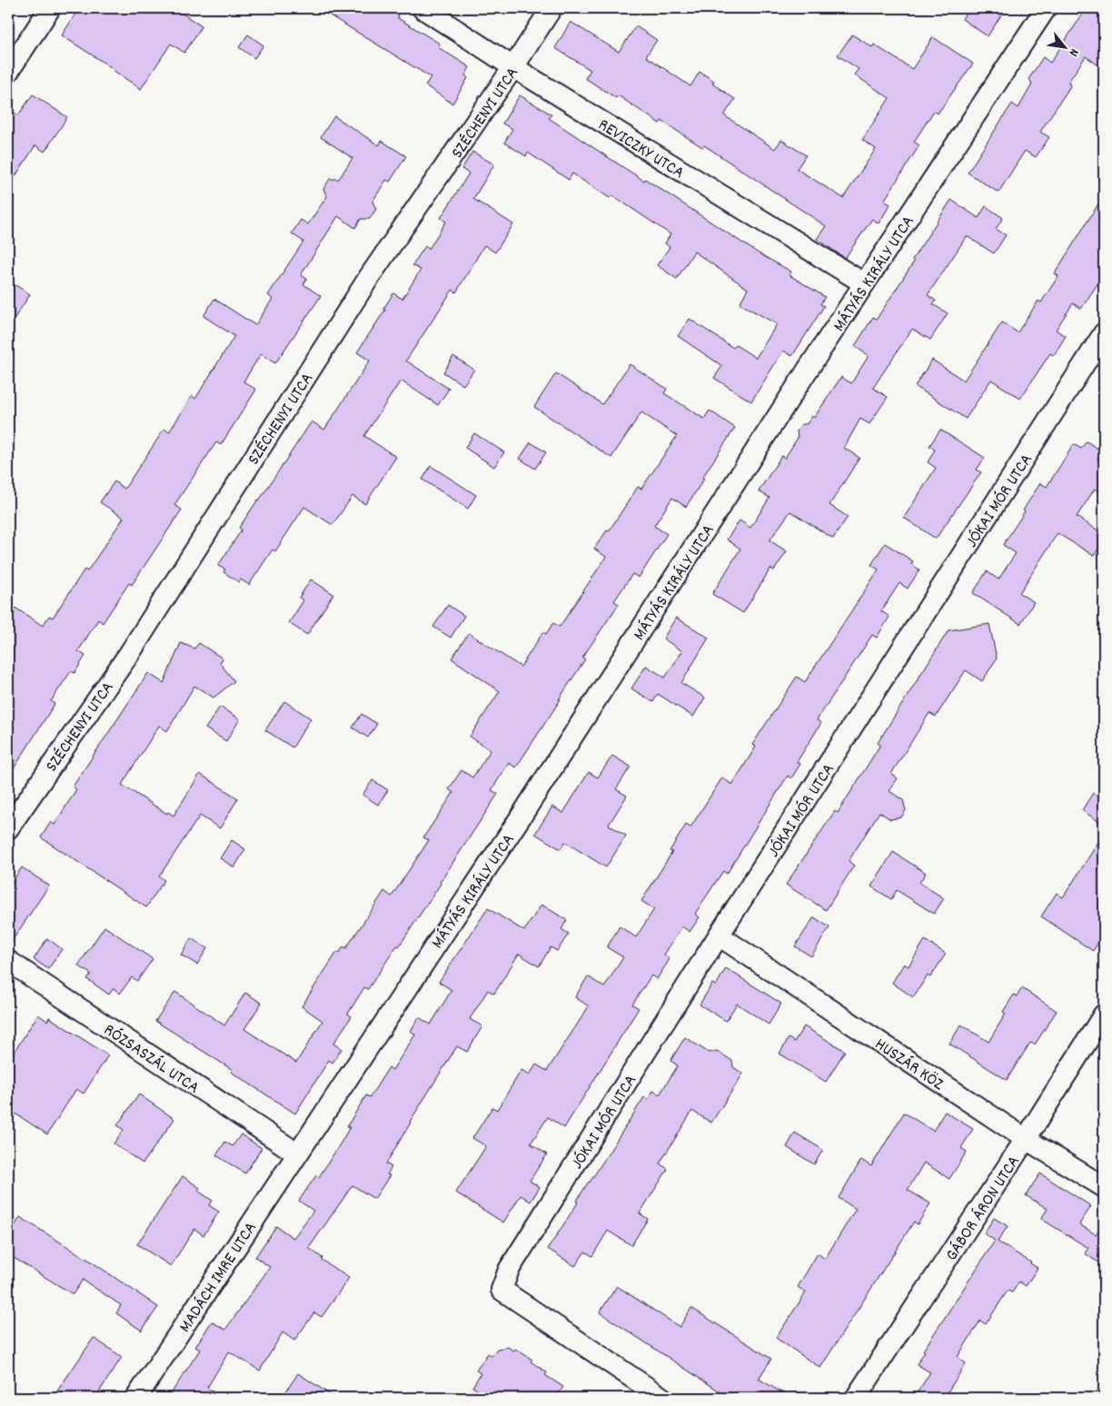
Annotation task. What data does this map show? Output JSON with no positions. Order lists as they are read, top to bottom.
{
  "streets": {
    "street": [
      "SZÉCHENYI UTCA",
      "REVICZKY UTCA",
      "MÁTYÁS KIRÁLY UTCA",
      "JÓKAI MÓR UTCA",
      "RÓZSASZÁL UTCA",
      "HUSZÁR KÖZ",
      "GÁBOR ÁRON UTCA",
      "MADÁCH IMRE UTCA"
    ]
  },
  "crossings": [
    ["SZÉCHENYI UTCA", "REVICZKY UTCA"],
    ["REVICZKY UTCA", "MÁTYÁS KIRÁLY UTCA"],
    ["MÁTYÁS KIRÁLY UTCA", "RÓZSASZÁL UTCA"],
    ["MÁTYÁS KIRÁLY UTCA", "MADÁCH IMRE UTCA"],
    ["JÓKAI MÓR UTCA", "HUSZÁR KÖZ"],
    ["RÓZSASZÁL UTCA", "MADÁCH IMRE UTCA"],
    ["HUSZÁR KÖZ", "GÁBOR ÁRON UTCA"]
  ],
  "north": "bottom right"
}
